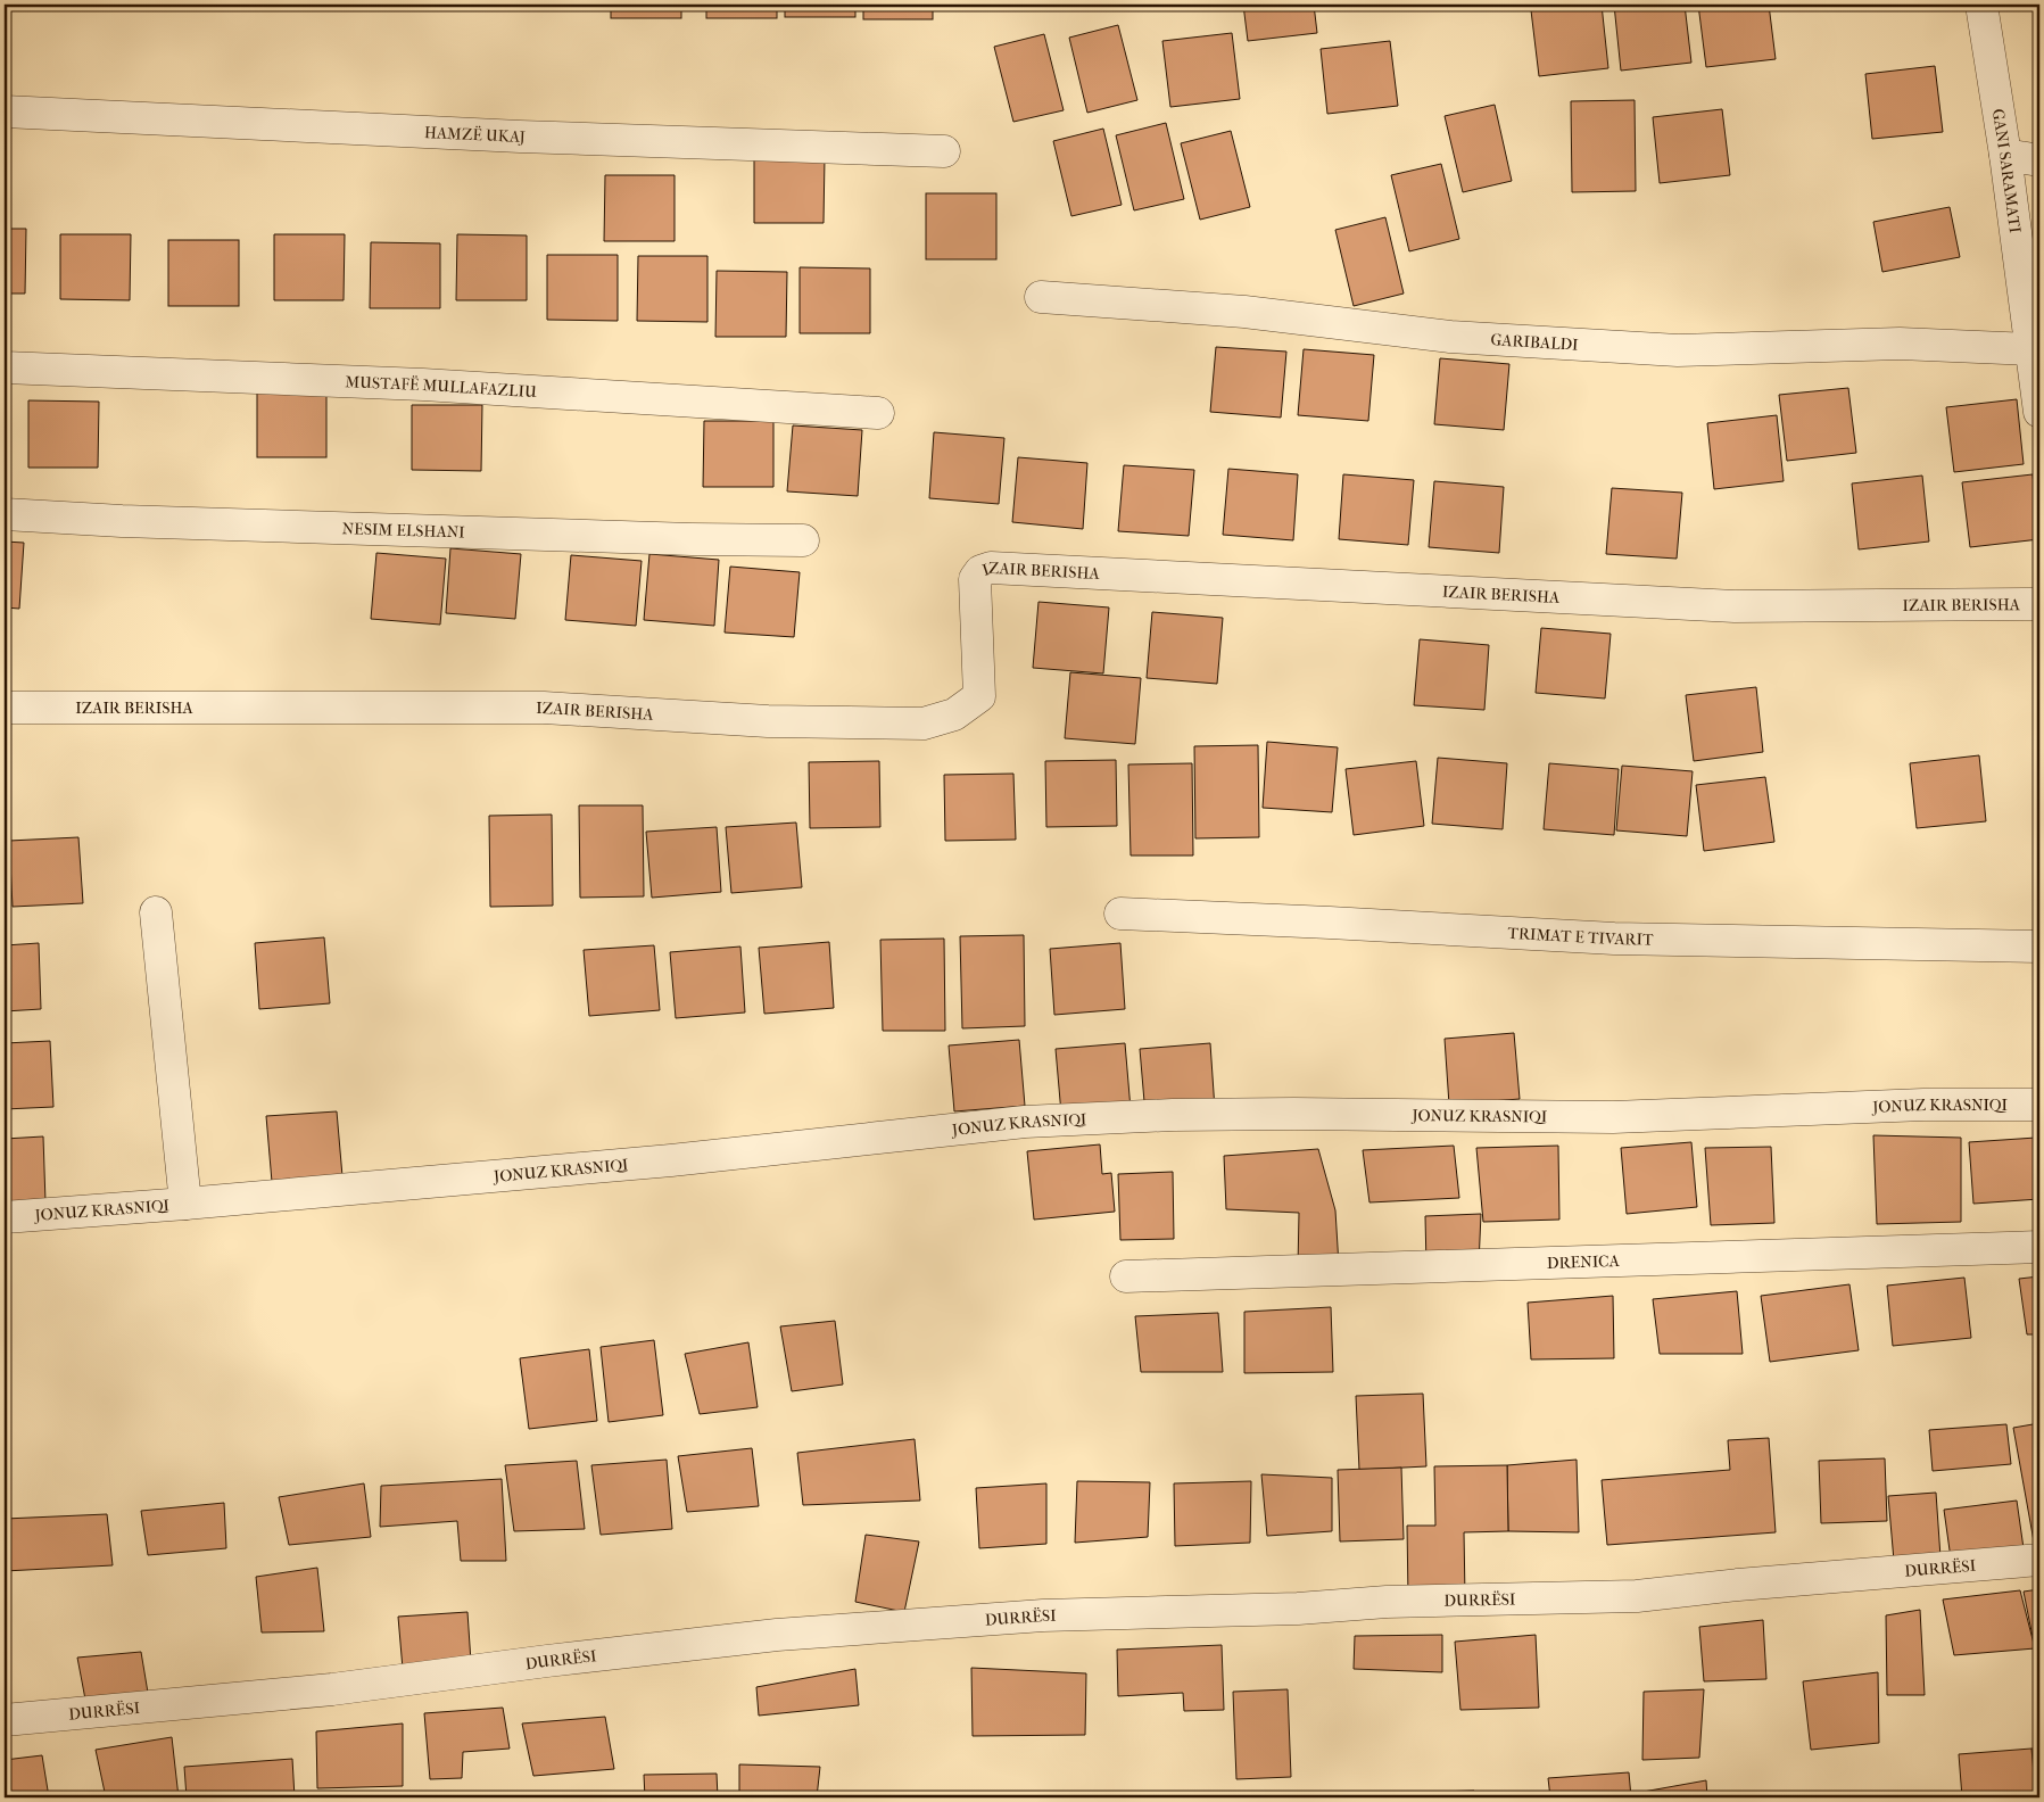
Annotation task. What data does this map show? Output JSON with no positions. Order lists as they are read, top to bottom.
{
  "streets": {
    "street": [
      "HAMZË UKAJ",
      "GANI SARAMATI",
      "GARIBALDI",
      "MUSTAFË MULLAFAZLIU",
      "NESIM ELSHANI",
      "IZAIR BERISHA",
      "TRIMAT E TIVARIT",
      "JONUZ KRASNIQI",
      "DRENICA",
      "DURRËSI"
    ]
  },
  "crossings": [
    ["GANI SARAMATI", "GARIBALDI"]
  ]
}
